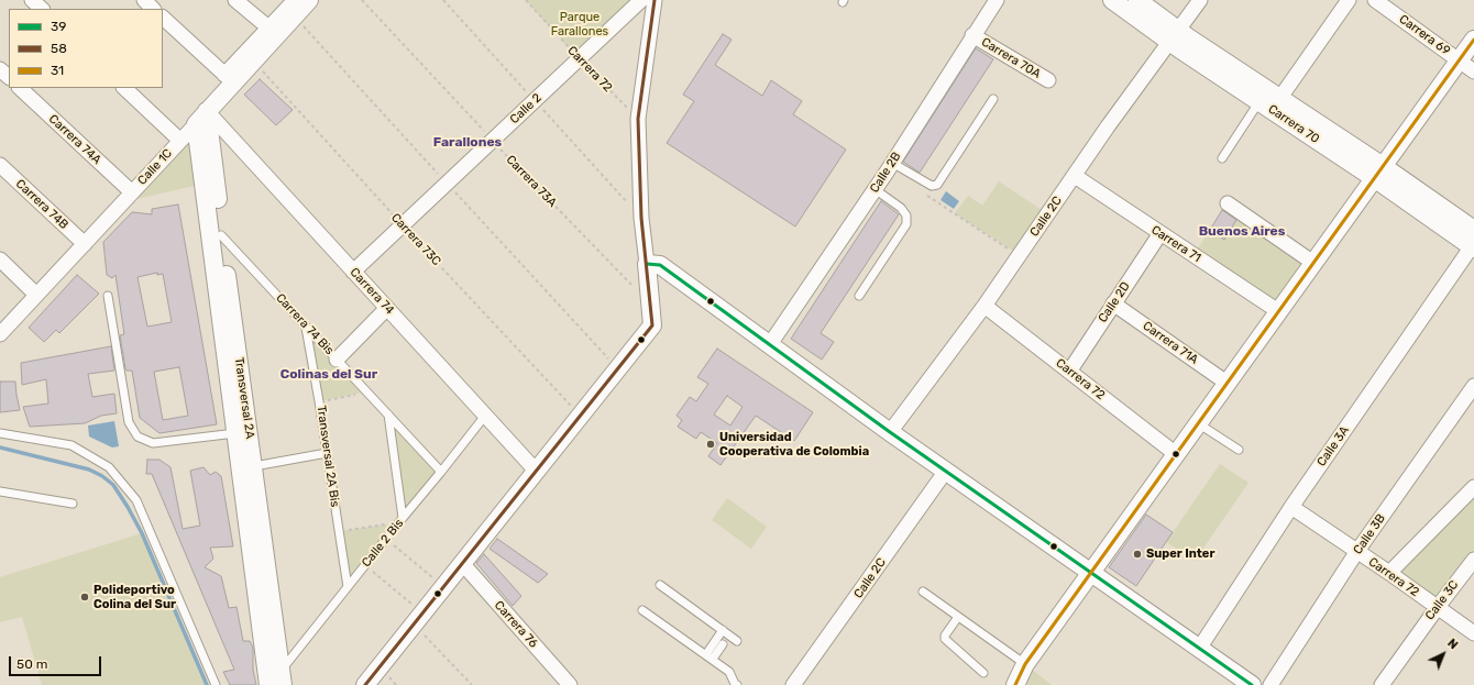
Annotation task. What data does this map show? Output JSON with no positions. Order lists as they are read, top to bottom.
{
  "streets": {
    "street": [
      "Carrera 69",
      "Carrera 70A",
      "Carrera 72",
      "Calle 2",
      "Carrera 70",
      "Carrera 74A",
      "Calle 1C",
      "Calle 2B",
      "Carrera 74B",
      "Calle 2C",
      "Carrera 71",
      "Carrera 74",
      "Calle 2D",
      "Carrera 71A",
      "Transversal 2A",
      "Calle 3A",
      "Calle 3B",
      "Calle 3C",
      "Carrera 76"
    ],
    "lane": ["Carrera 74 Bis", "Transversal 2A Bis", "Calle 2 Bis"],
    "path": ["Carrera 73A", "Carrera 73C"]
  },
  "crossings": [
    ["Carrera 70A", "Calle 2B"],
    ["Carrera 72", "Calle 2"],
    ["Carrera 72", "Calle 2C"],
    ["Carrera 72", "Calle 2D"],
    ["Carrera 72", "Calle 3A"],
    ["Carrera 72", "Calle 3B"],
    ["Carrera 72", "Calle 3C"],
    ["Calle 2", "Carrera 73A"],
    ["Calle 2", "Carrera 73C"],
    ["Calle 2", "Carrera 74"],
    ["Carrera 70", "Calle 2C"],
    ["Carrera 70", "Calle 3A"],
    ["Carrera 74A", "Calle 1C"],
    ["Calle 1C", "Carrera 74B"],
    ["Calle 1C", "Carrera 73C"],
    ["Calle 1C", "Carrera 74"],
    ["Calle 1C", "Transversal 2A"],
    ["Calle 2C", "Carrera 71"],
    ["Carrera 71", "Calle 2D"],
    ["Carrera 74", "Transversal 2A"],
    ["Carrera 74", "Calle 2 Bis"],
    ["Calle 2D", "Carrera 71A"],
    ["Carrera 74 Bis", "Transversal 2A"],
    ["Carrera 74 Bis", "Transversal 2A Bis"],
    ["Carrera 74 Bis", "Calle 2 Bis"],
    ["Transversal 2A", "Calle 2 Bis"],
    ["Transversal 2A Bis", "Calle 2 Bis"]
  ],
  "districts": ["Farallones", "Buenos Aires", "Colinas del Sur"],
  "parks": ["Parque Farallones"],
  "places": ["Universidad Cooperativa de Colombia", "Super Inter", "Polideportivo Colina del Sur"],
  "lines": ["transit line 58", "transit line 31", "transit line 39"],
  "legend": ["39", "58", "31"],
  "scale_bar": "50 m",
  "north": "top right"
}
